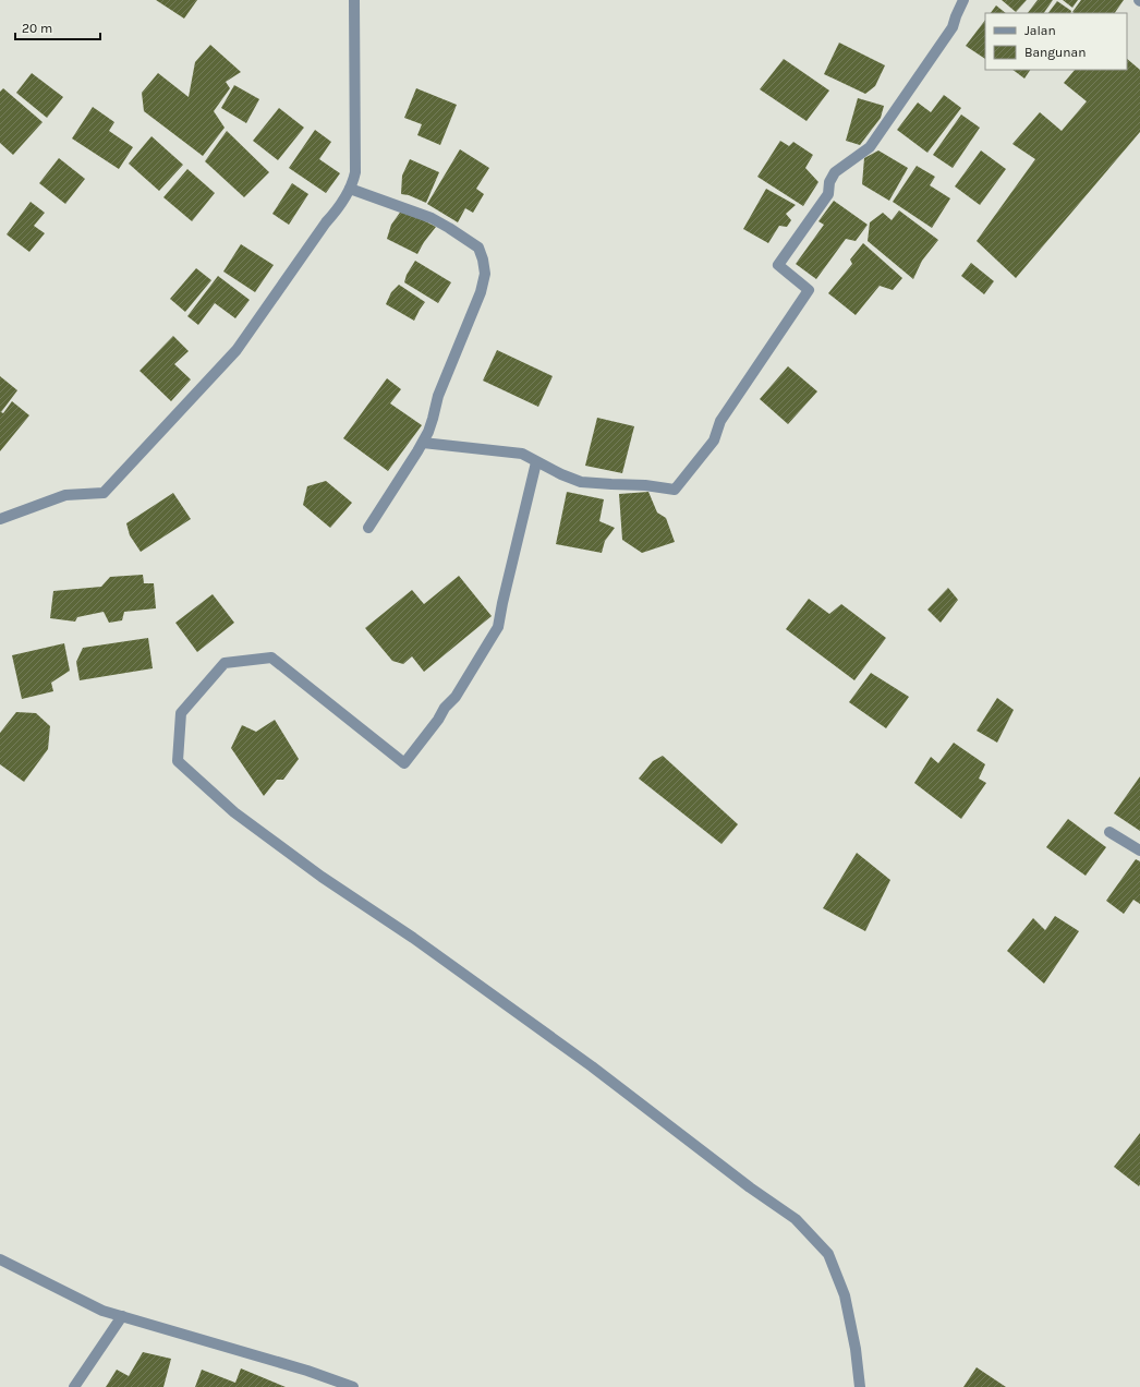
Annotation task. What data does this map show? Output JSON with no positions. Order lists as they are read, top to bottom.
{
  "legend": ["Jalan", "Bangunan"],
  "scale_bar": "20 m"
}
